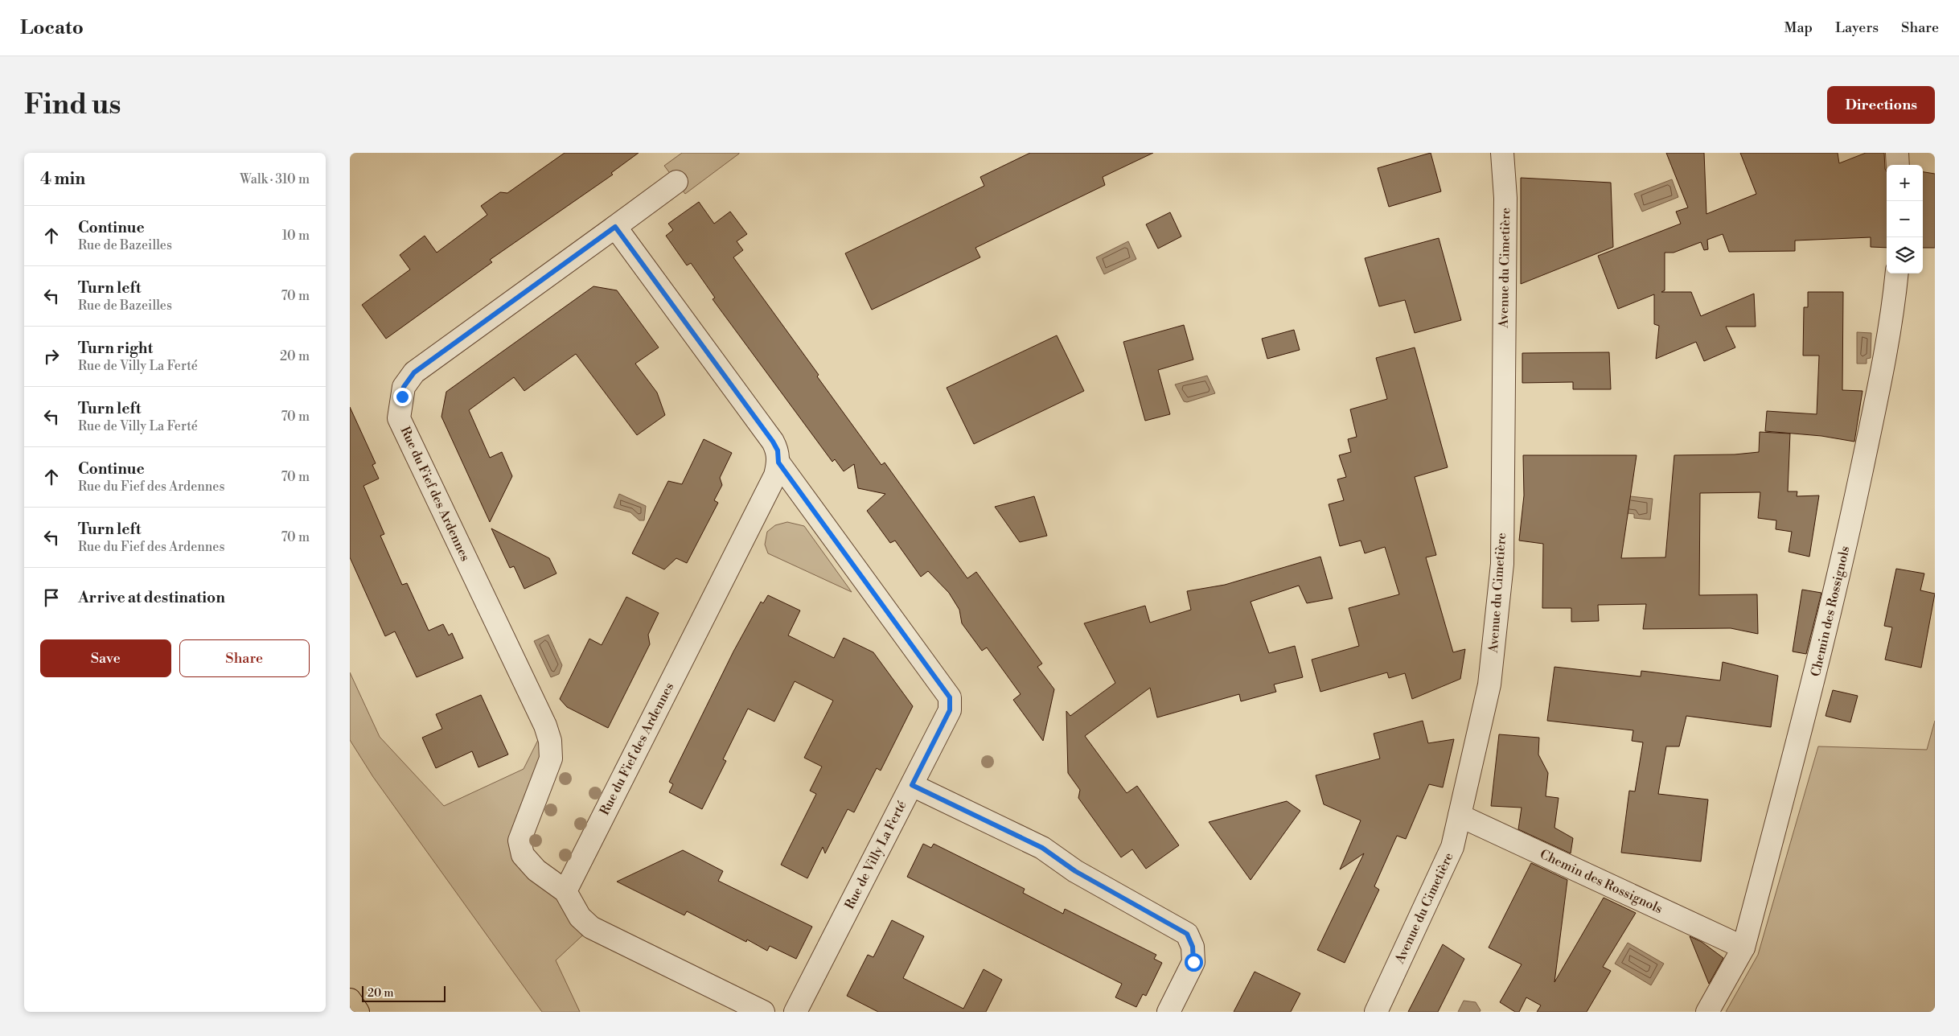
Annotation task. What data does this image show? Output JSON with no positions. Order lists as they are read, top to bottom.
{
  "streets": {
    "street": [
      "Avenue du Cimetière",
      "Rue du Fief des Ardennes",
      "Chemin des Rossignols",
      "Rue de Villy La Ferté"
    ]
  },
  "crossings": [
    ["Avenue du Cimetière", "Chemin des Rossignols"],
    ["Rue du Fief des Ardennes", "Rue de Villy La Ferté"]
  ],
  "scale_bar": "20 m",
  "page": {
    "header": "Locato",
    "nav": ["Map", "Layers", "Share"],
    "buttons": [
      "Directions",
      ["Save", "Share"]
    ],
    "title": "Find us",
    "heading": ["4 min", "Walk · 310 m"],
    "map_buttons": ["+", "−"],
    "list": [
      ["Continue", "Rue de Bazeilles", "10 m"],
      ["Turn left", "Rue de Bazeilles", "70 m"],
      ["Turn right", "Rue de Villy La Ferté", "20 m"],
      ["Turn left", "Rue de Villy La Ferté", "70 m"],
      ["Continue", "Rue du Fief des Ardennes", "70 m"],
      ["Turn left", "Rue du Fief des Ardennes", "70 m"],
      "Arrive at destination"
    ],
    "scale": "20 m"
  }
}
